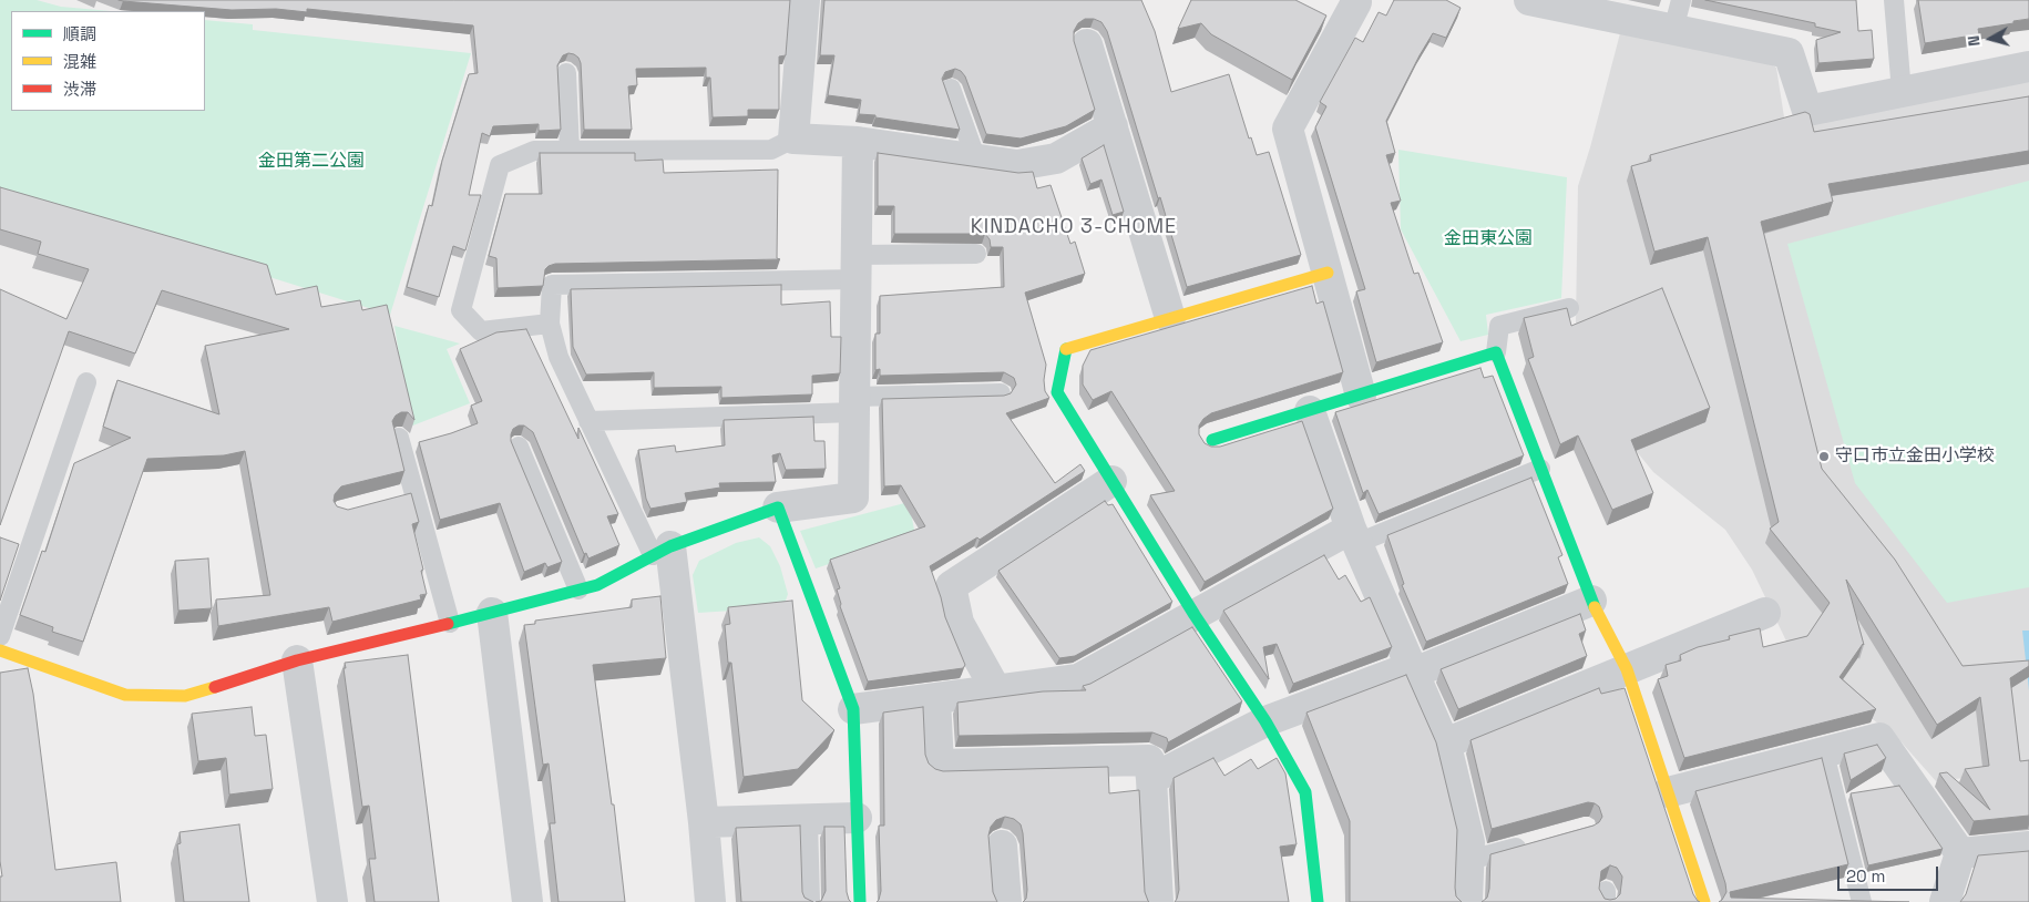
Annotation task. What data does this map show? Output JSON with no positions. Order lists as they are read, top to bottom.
{
  "districts": ["KINDACHO 3-CHOME"],
  "parks": ["金田第二公園", "金田東公園"],
  "places": ["守口市立金田小学校"],
  "legend": ["順調", "混雑", "渋滞"],
  "scale_bar": "20 m",
  "north": "left"
}
